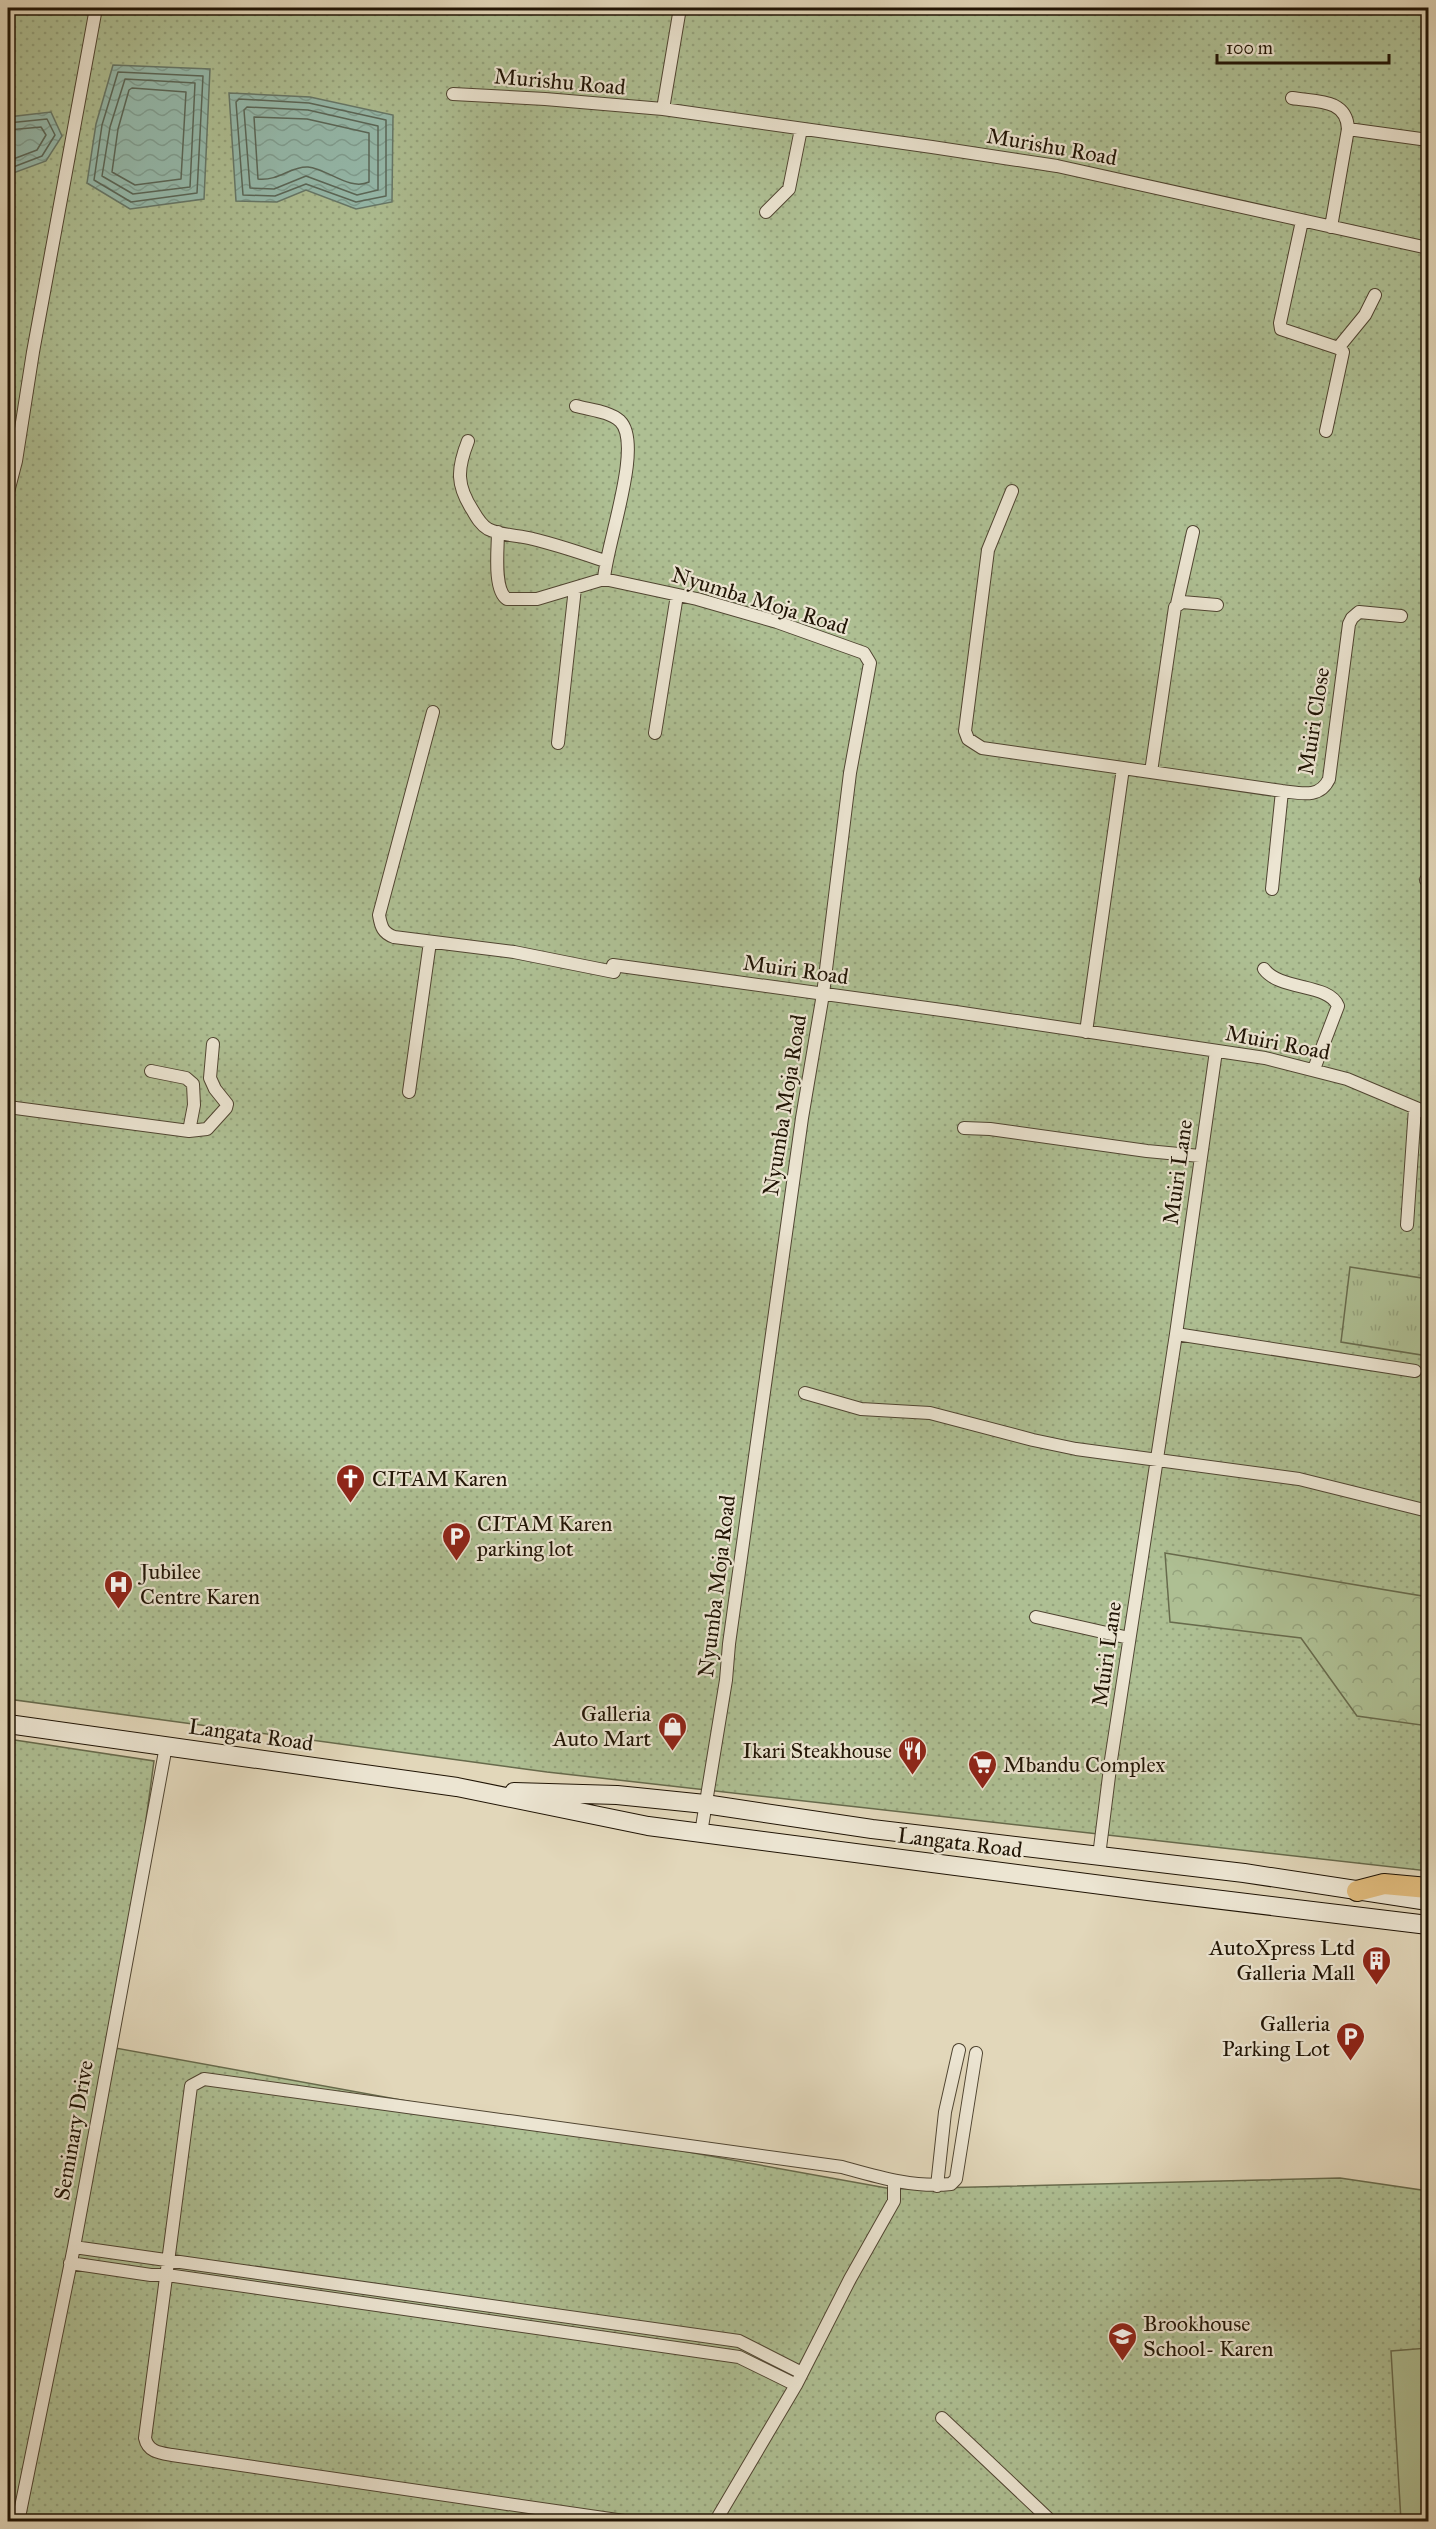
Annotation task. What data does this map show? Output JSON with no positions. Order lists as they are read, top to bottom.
{
  "streets": {
    "main road": ["Langata Road"],
    "street": [
      "Murishu Road",
      "Nyumba Moja Road",
      "Muiri Close",
      "Muiri Road",
      "Muiri Lane",
      "Seminary Drive"
    ]
  },
  "crossings": [
    ["Nyumba Moja Road", "Muiri Road"],
    ["Nyumba Moja Road", "Langata Road"],
    ["Muiri Road", "Muiri Lane"],
    ["Muiri Lane", "Langata Road"],
    ["Langata Road", "Seminary Drive"]
  ],
  "places": {
    "church": ["CITAM Karen"],
    "parking": ["CITAM Karen parking lot", "Galleria Parking Lot"],
    "hospital": ["Jubilee Centre Karen"],
    "shop": ["Galleria Auto Mart"],
    "restaurant": ["Ikari Steakhouse"],
    "supermarket": ["Mbandu Complex"],
    "building": ["AutoXpress Ltd Galleria Mall"],
    "school or university": ["Brookhouse School- Karen"]
  },
  "scale_bar": "100 m"
}
